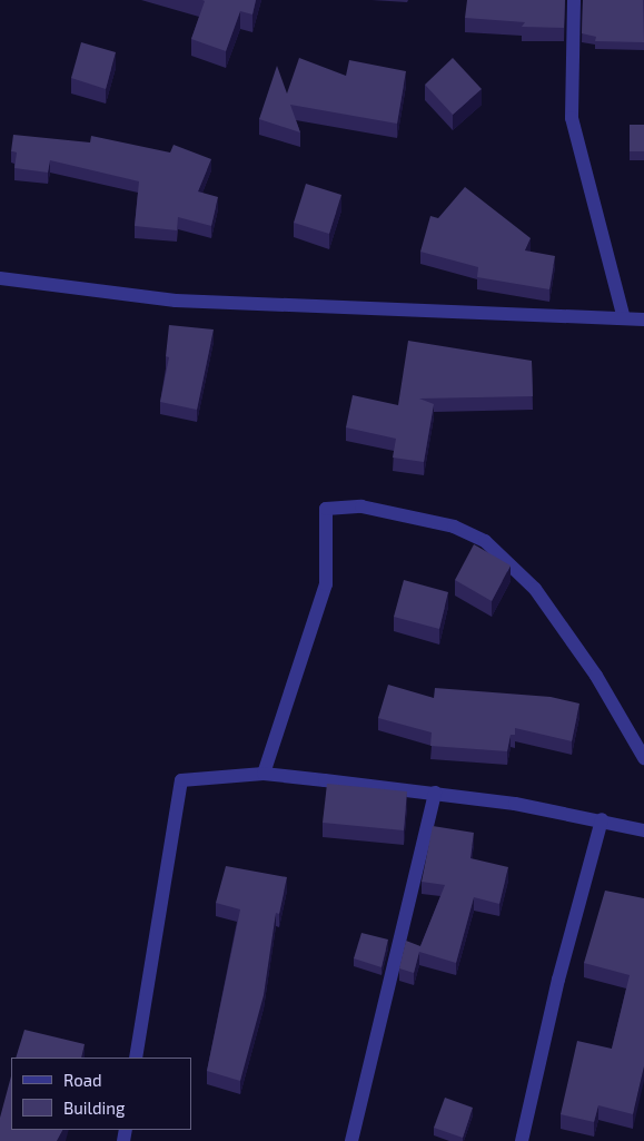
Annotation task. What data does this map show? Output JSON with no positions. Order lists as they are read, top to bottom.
{
  "legend": ["Road", "Building"]
}
